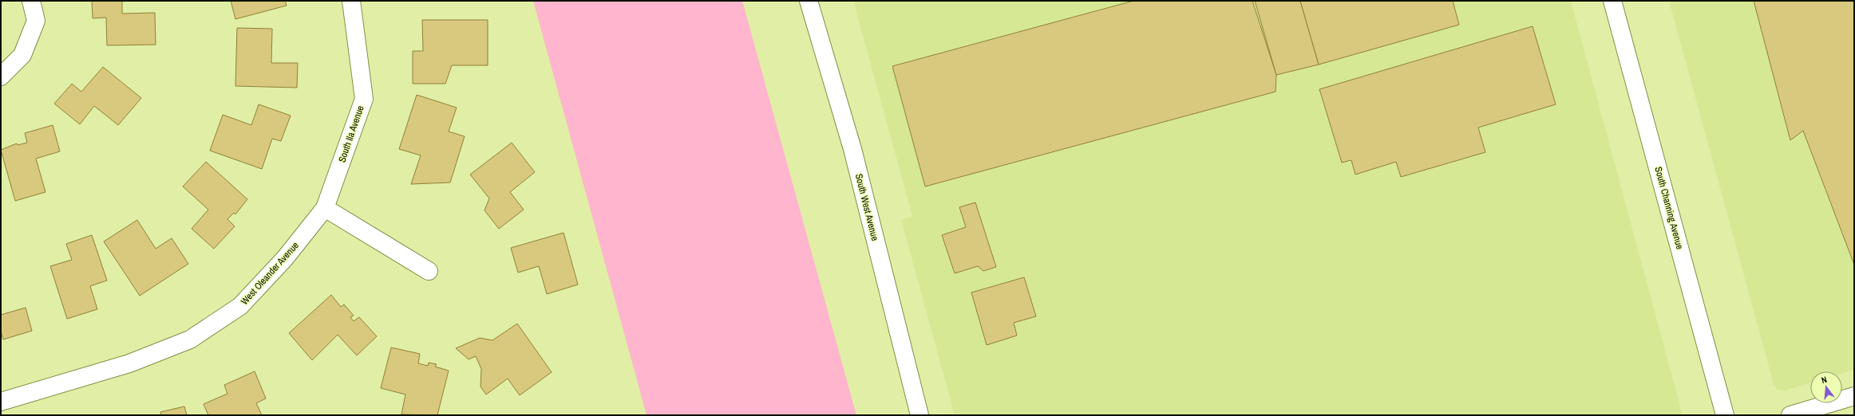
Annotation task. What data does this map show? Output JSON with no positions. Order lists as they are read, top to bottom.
{
  "streets": {
    "street": [
      "South Ila Avenue",
      "South West Avenue",
      "South Channing Avenue",
      "West Oleander Avenue"
    ]
  },
  "crossings": [
    ["South Ila Avenue", "West Oleander Avenue"]
  ],
  "north": "top"
}
